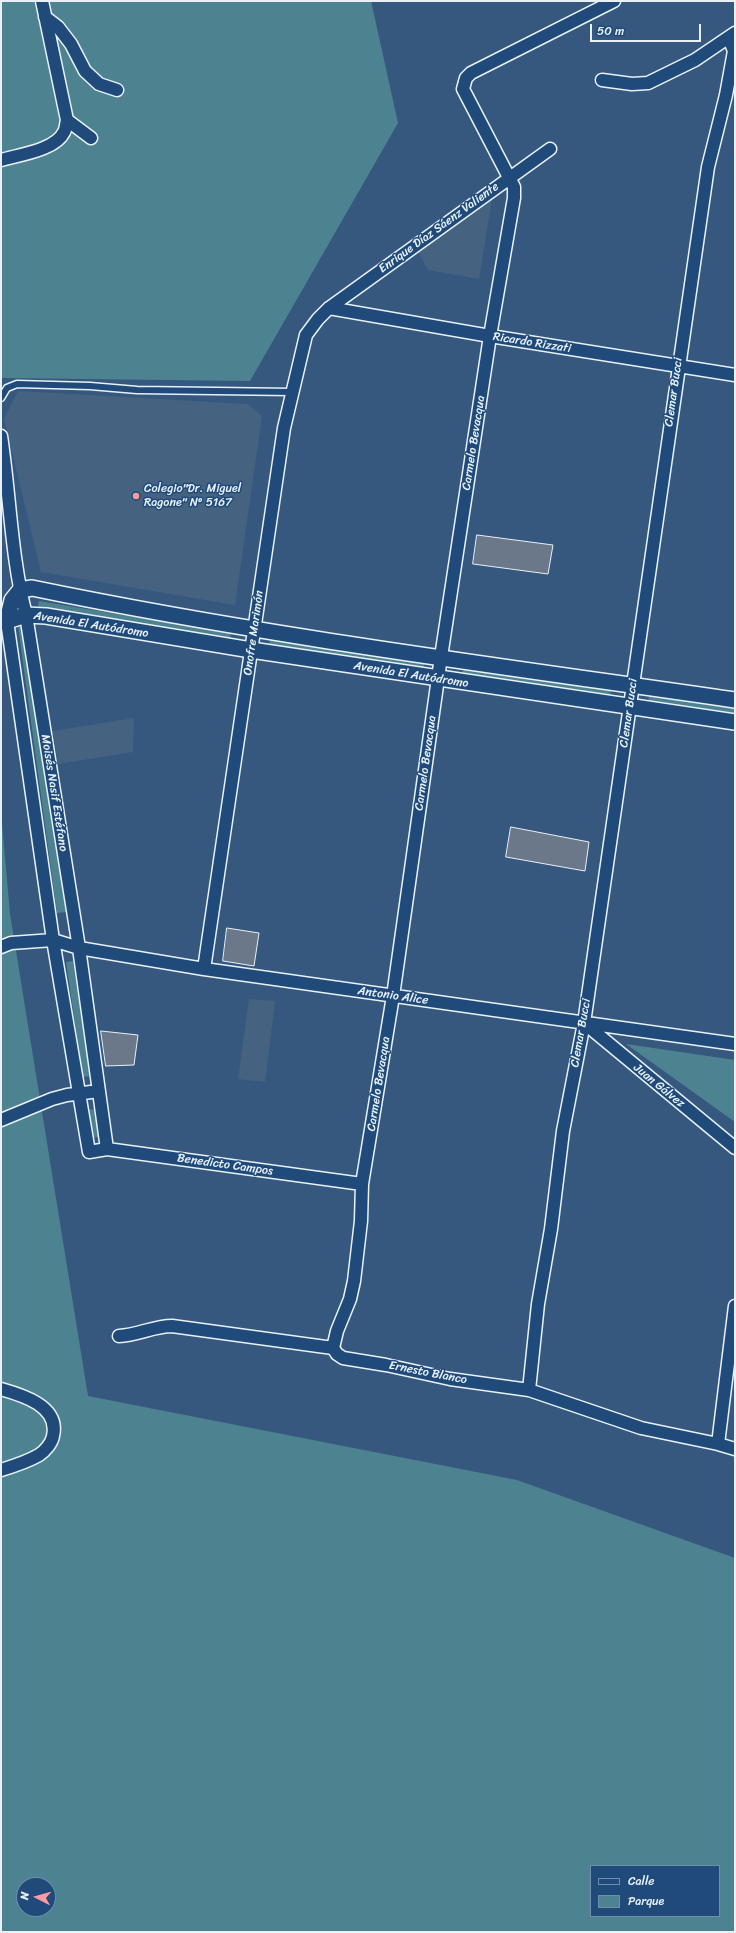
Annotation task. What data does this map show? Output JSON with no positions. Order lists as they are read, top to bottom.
{
  "streets": {
    "street": [
      "Enrique Díaz Sáenz Valiente",
      "Ricardo Rizzati",
      "Clemar Bucci",
      "Carmelo Bevacqua",
      "Avenida El Autódromo",
      "Onofre Marimón",
      "Moisés Nasif Estéfano",
      "Antonio Alice",
      "Juan Gálvez",
      "Benedicto Campos",
      "Ernesto Blanco"
    ]
  },
  "crossings": [
    ["Enrique Díaz Sáenz Valiente", "Ricardo Rizzati"],
    ["Enrique Díaz Sáenz Valiente", "Carmelo Bevacqua"],
    ["Enrique Díaz Sáenz Valiente", "Onofre Marimón"],
    ["Ricardo Rizzati", "Clemar Bucci"],
    ["Ricardo Rizzati", "Carmelo Bevacqua"],
    ["Ricardo Rizzati", "Onofre Marimón"],
    ["Clemar Bucci", "Avenida El Autódromo"],
    ["Clemar Bucci", "Antonio Alice"],
    ["Clemar Bucci", "Juan Gálvez"],
    ["Clemar Bucci", "Ernesto Blanco"],
    ["Carmelo Bevacqua", "Avenida El Autódromo"],
    ["Carmelo Bevacqua", "Antonio Alice"],
    ["Carmelo Bevacqua", "Benedicto Campos"],
    ["Carmelo Bevacqua", "Ernesto Blanco"],
    ["Avenida El Autódromo", "Onofre Marimón"],
    ["Avenida El Autódromo", "Moisés Nasif Estéfano"],
    ["Onofre Marimón", "Antonio Alice"],
    ["Moisés Nasif Estéfano", "Antonio Alice"],
    ["Moisés Nasif Estéfano", "Benedicto Campos"],
    ["Antonio Alice", "Juan Gálvez"]
  ],
  "places": ["Colegio\"Dr. Miguel Ragone\" Nº 5167"],
  "legend": ["Calle", "Parque"],
  "scale_bar": "50 m",
  "north": "left"
}
